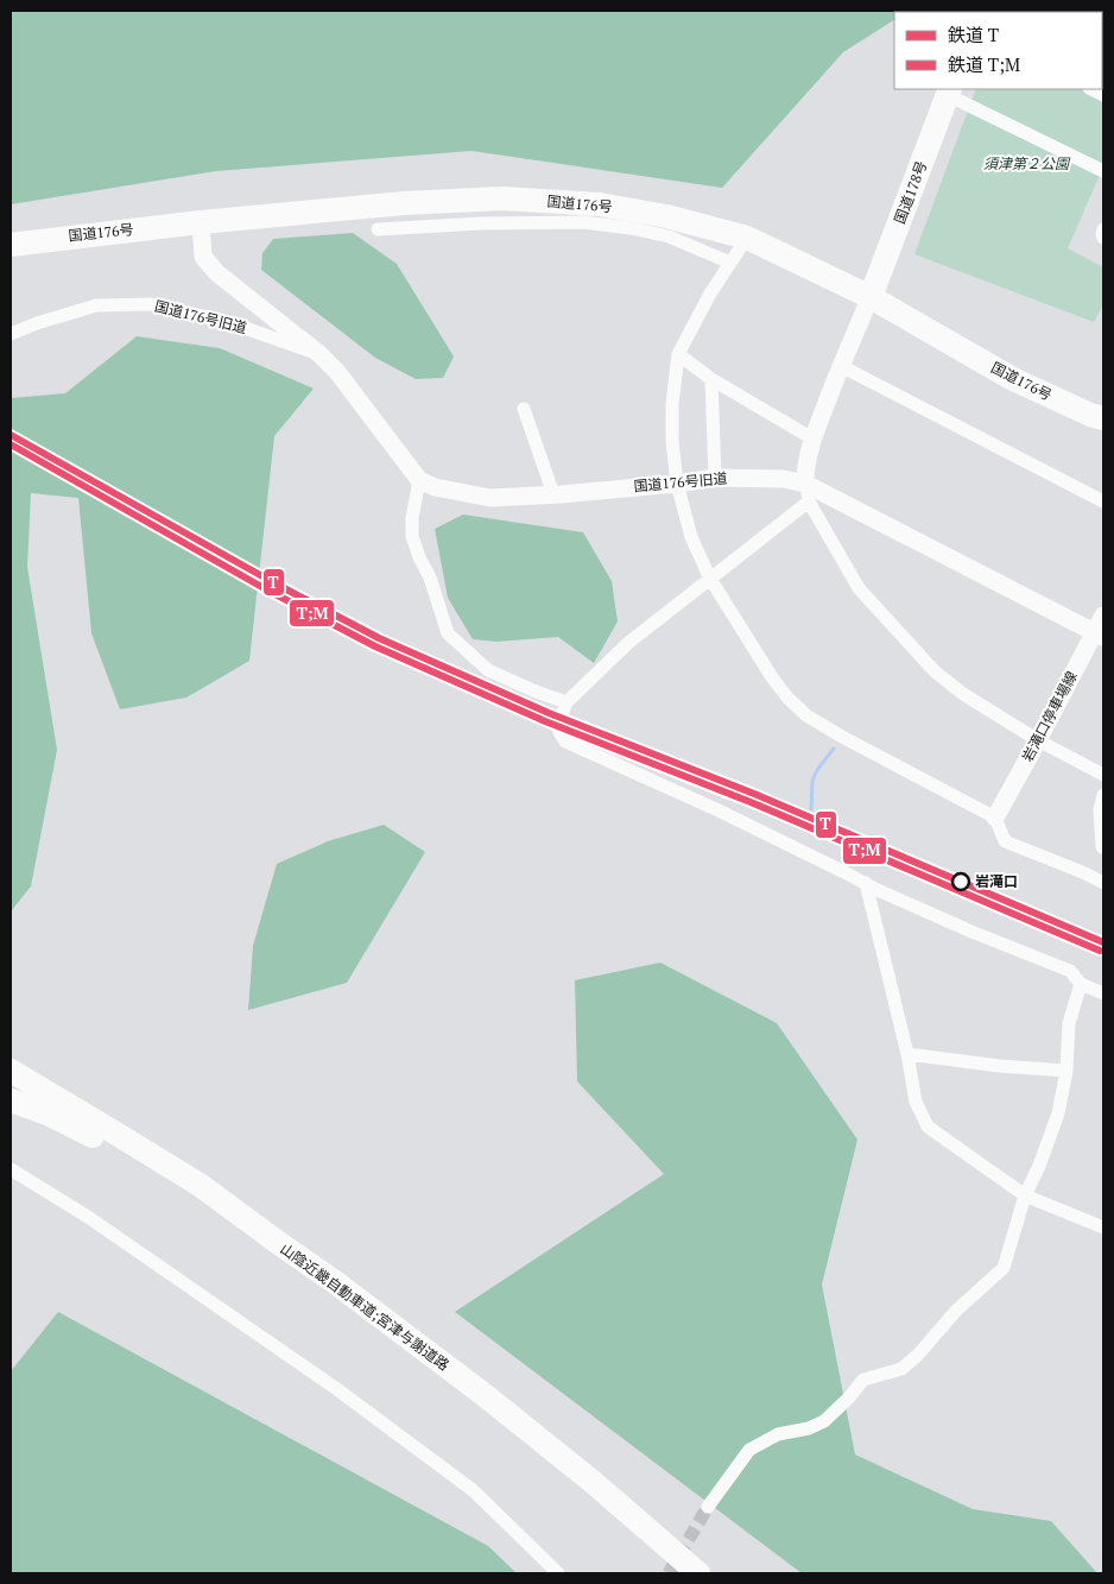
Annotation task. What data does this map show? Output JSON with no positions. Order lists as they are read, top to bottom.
{
  "streets": {
    "highway": ["国道178号", "国道176号", "山陰近畿自動車道;宮津与謝道路"],
    "street": ["国道176号旧道", "岩滝口停車場線"]
  },
  "crossings": [
    ["国道178号", "国道176号"],
    ["国道176号", "国道176号旧道"],
    ["国道176号旧道", "岩滝口停車場線"]
  ],
  "parks": ["須津第２公園"],
  "places": ["岩滝口"],
  "lines": ["rail line T", "rail line T;M"],
  "legend": ["鉄道 T", "鉄道 T;M"]
}
